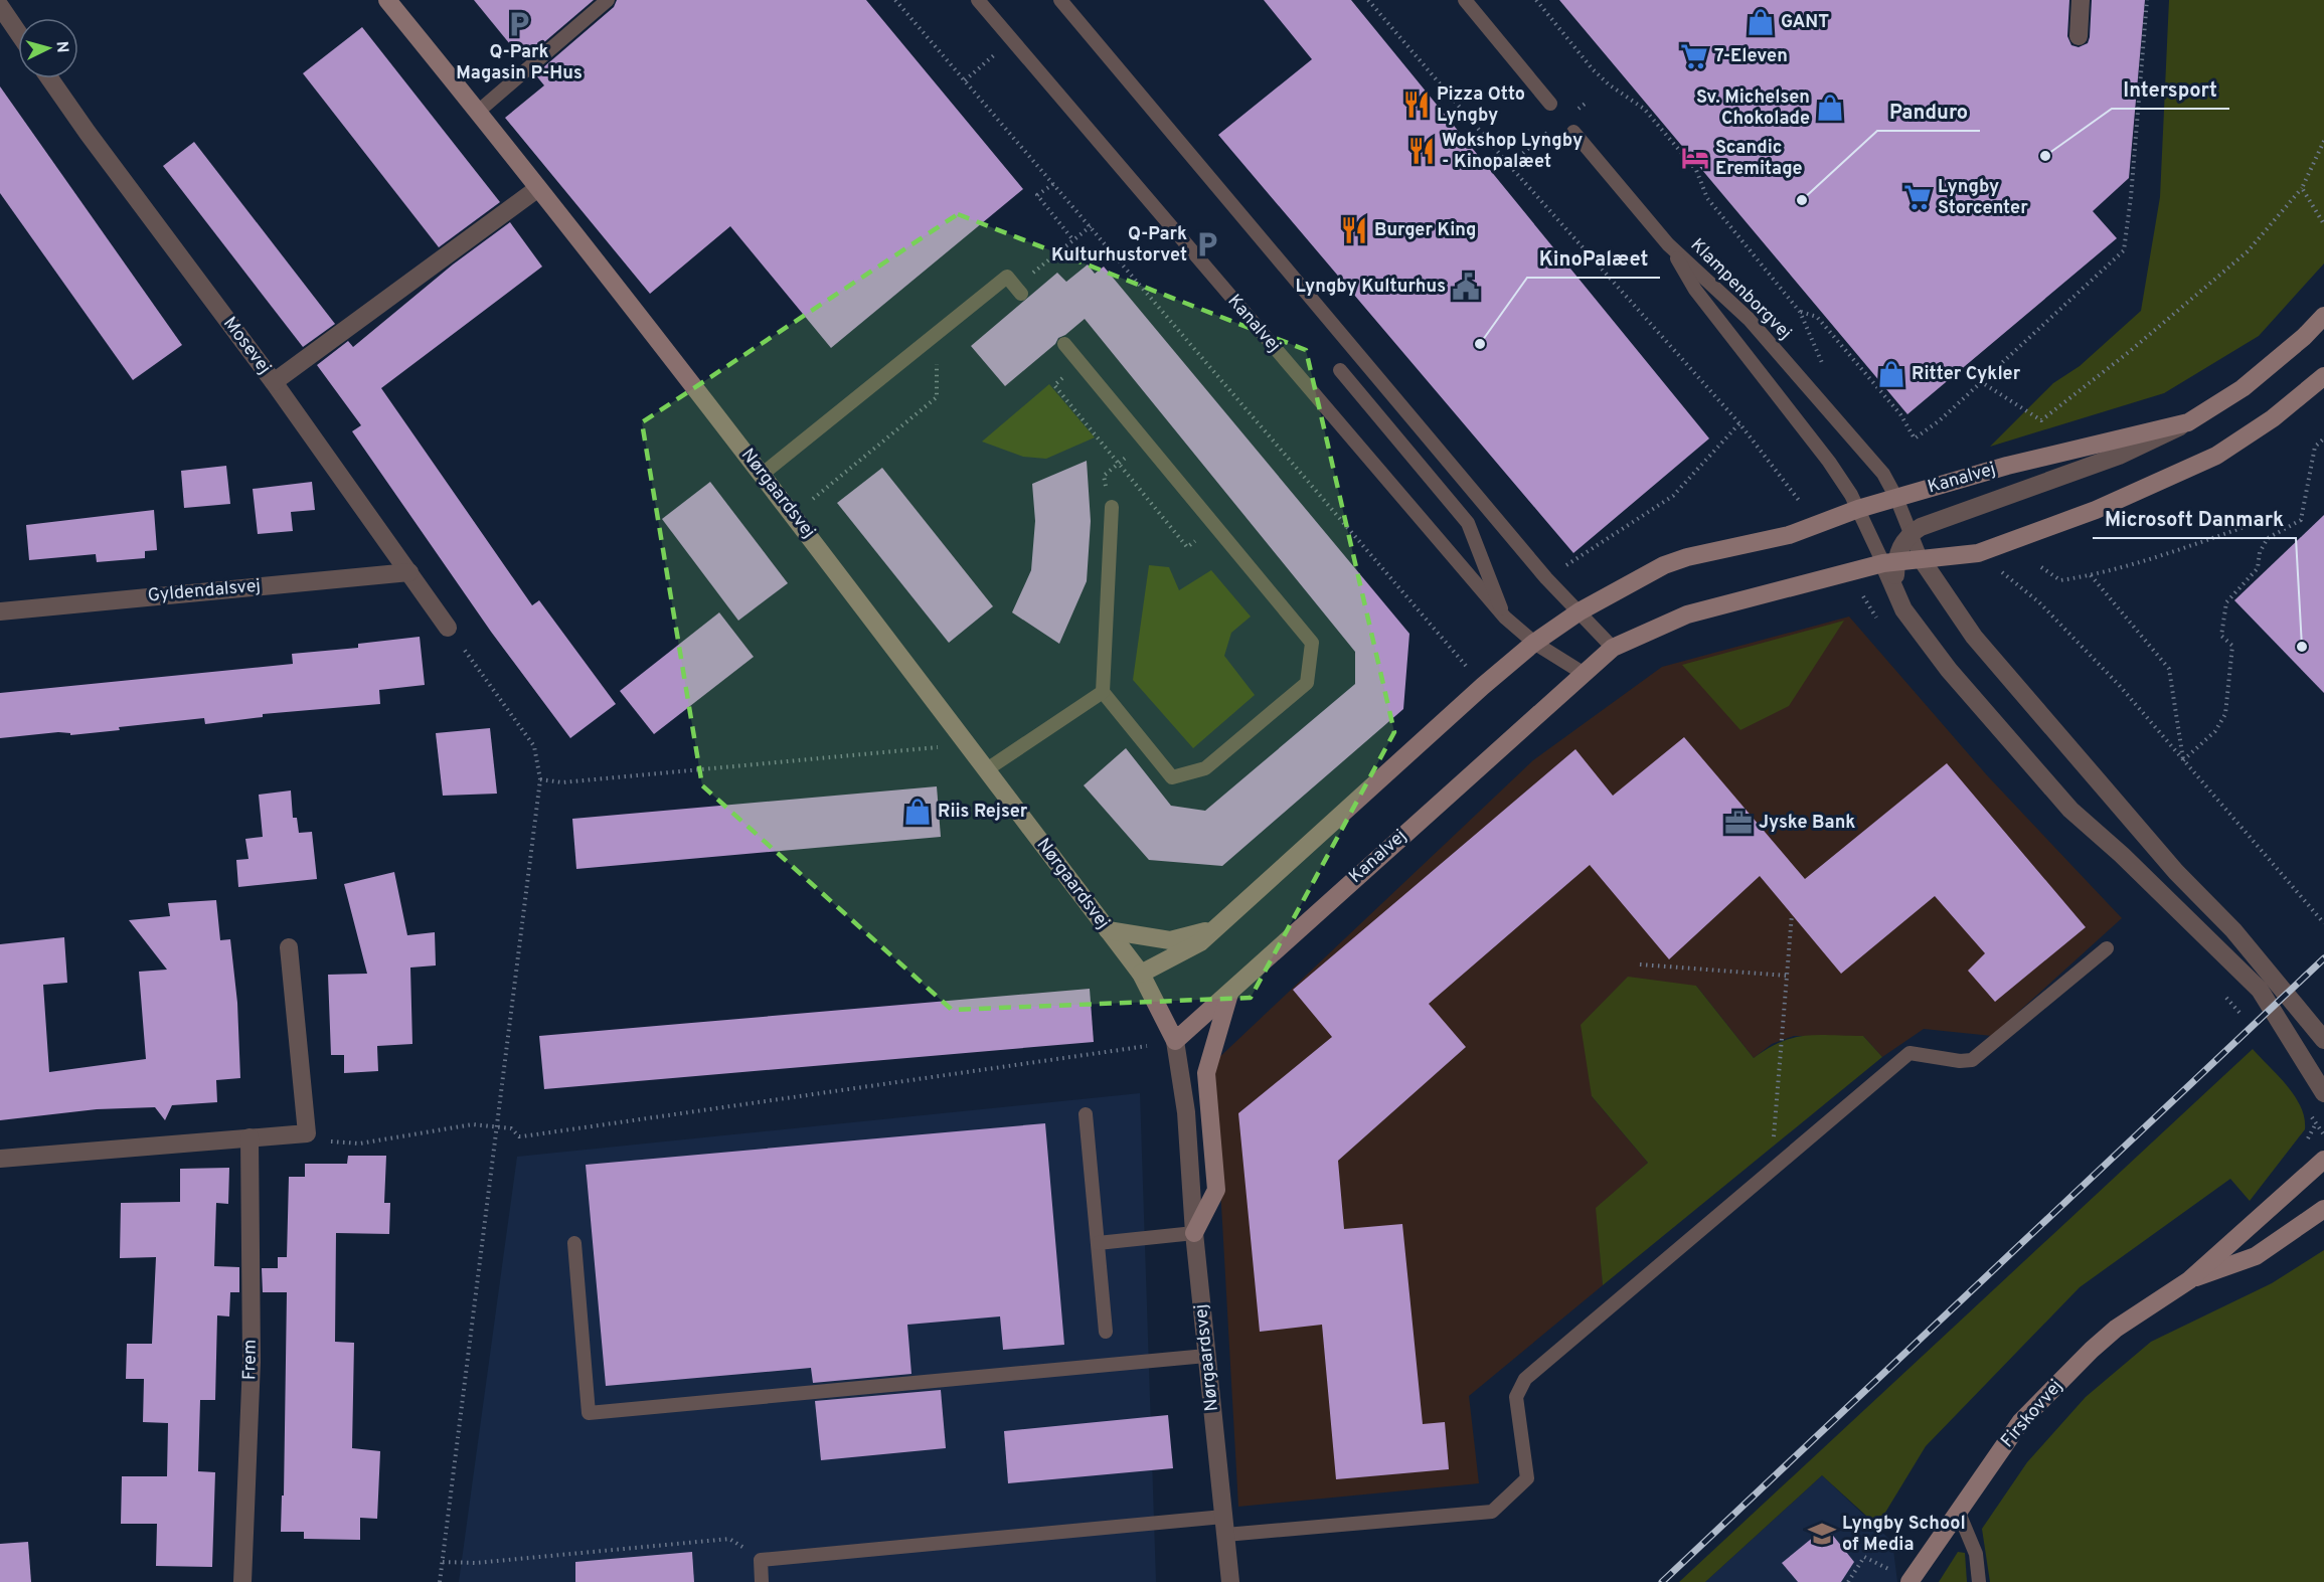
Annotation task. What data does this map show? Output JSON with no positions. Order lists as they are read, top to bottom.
{
  "streets": {
    "street": [
      "Kanalvej",
      "Mosevej",
      "Nørgaardsvej",
      "Gyldendalsvej",
      "Frem",
      "Firskovvej"
    ],
    "lane": ["Klampenborgvej"]
  },
  "crossings": [
    ["Klampenborgvej", "Kanalvej"],
    ["Kanalvej", "Nørgaardsvej"],
    ["Mosevej", "Gyldendalsvej"]
  ],
  "places": {
    "shop": [
      "GANT",
      "Sv. Michelsen Chokolade",
      "Ritter Cykler",
      "Riis Rejser"
    ],
    "parking": ["Q-Park Magasin P-Hus", "Q-Park Kulturhustorvet"],
    "supermarket": ["7-Eleven", "Lyngby Storcenter"],
    "restaurant": ["Pizza Otto Lyngby", "Wokshop Lyngby - Kinopalæet", "Burger King"],
    "other": [
      "Intersport",
      "Panduro",
      "KinoPalæet",
      "Microsoft Danmark"
    ],
    "hotel": ["Scandic Eremitage"],
    "public building": ["Lyngby Kulturhus"],
    "office": ["Jyske Bank"],
    "school or university": ["Lyngby School of Media"]
  },
  "north": "right"
}
